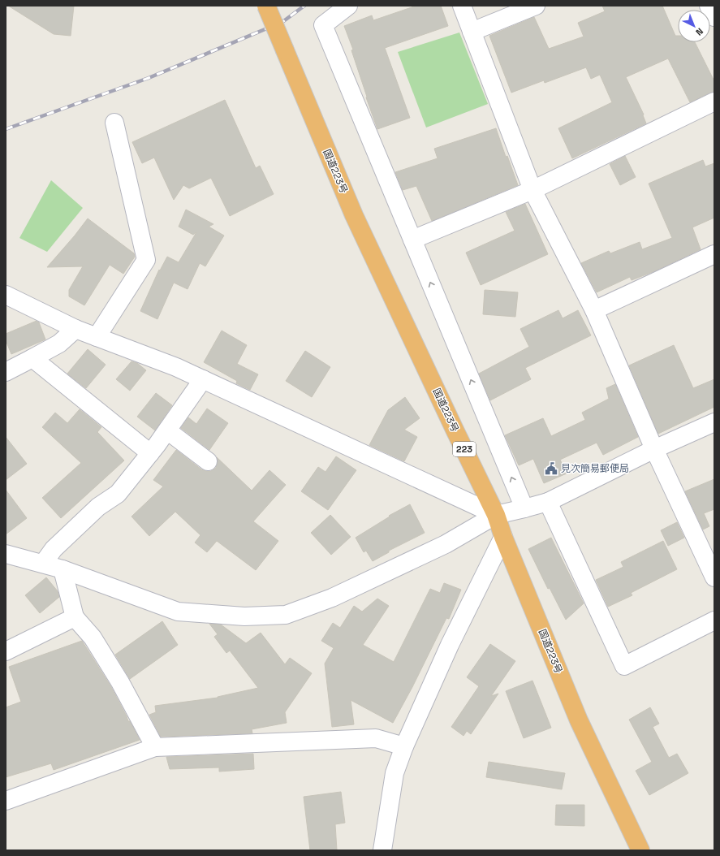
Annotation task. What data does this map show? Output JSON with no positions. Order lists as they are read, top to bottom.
{
  "streets": {
    "highway": ["国道223号", "223"]
  },
  "places": {
    "public building": ["見次簡易郵便局"]
  },
  "north": "bottom right"
}
